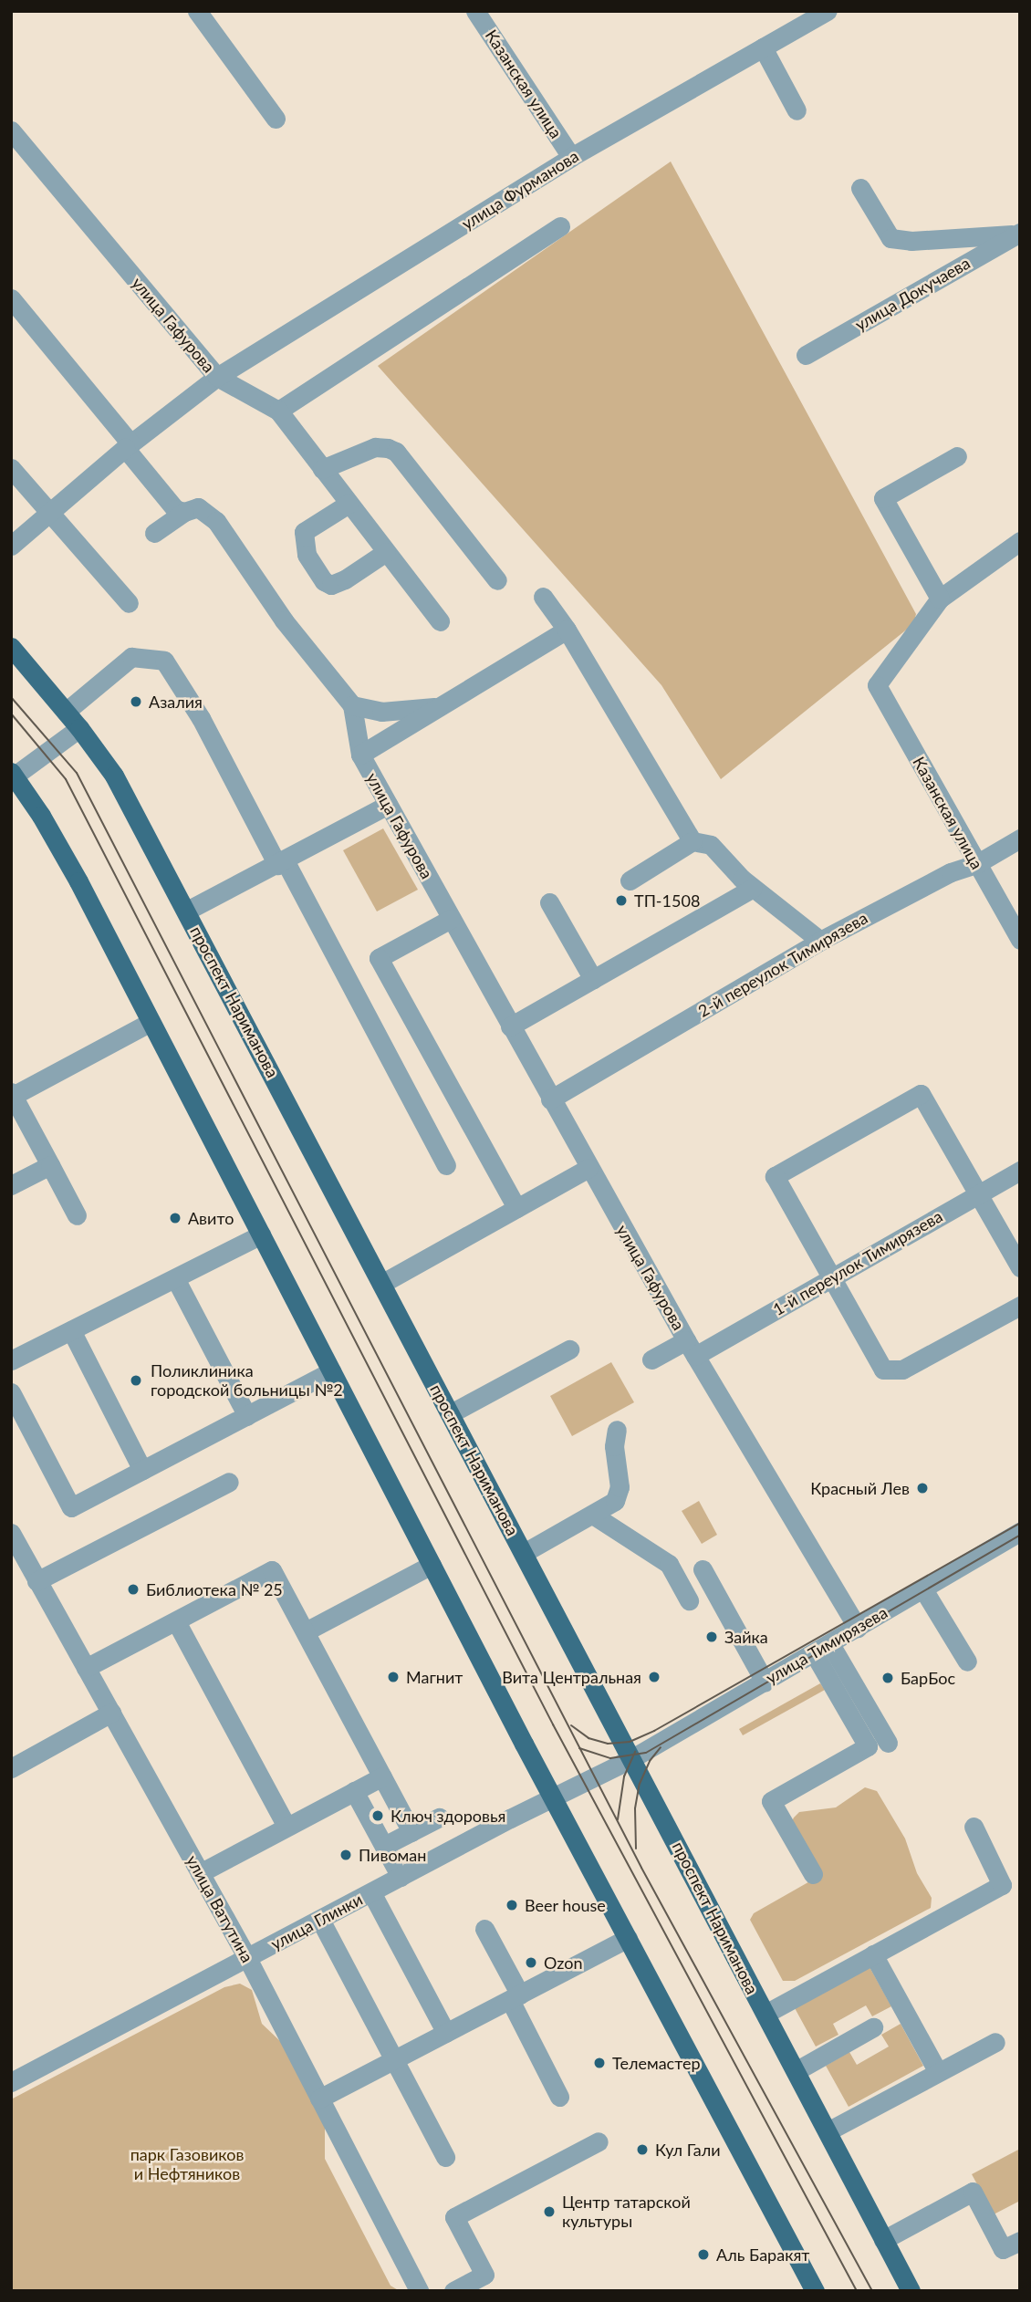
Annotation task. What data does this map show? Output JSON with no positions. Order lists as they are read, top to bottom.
{
  "streets": {
    "main road": ["проспект Нариманова"],
    "street": [
      "Казанская улица",
      "улица Фурманова",
      "улица Докучаева",
      "улица Гафурова",
      "2-й переулок Тимирязева",
      "1-й переулок Тимирязева",
      "улица Тимирязева",
      "улица Ватутина",
      "улица Глинки"
    ]
  },
  "crossings": [
    ["Казанская улица", "улица Фурманова"],
    ["Казанская улица", "2-й переулок Тимирязева"],
    ["улица Фурманова", "улица Гафурова"],
    ["улица Гафурова", "2-й переулок Тимирязева"],
    ["улица Гафурова", "1-й переулок Тимирязева"],
    ["улица Гафурова", "улица Тимирязева"],
    ["проспект Нариманова", "улица Тимирязева"],
    ["улица Тимирязева", "улица Глинки"],
    ["улица Ватутина", "улица Глинки"]
  ],
  "parks": ["парк Газовиков и Нефтяников"],
  "places": [
    "Азалия",
    "ТП-1508",
    "Авито",
    "Поликлиника городской больницы №2",
    "Красный Лев",
    "Библиотека № 25",
    "Зайка",
    "Магнит",
    "Вита Центральная",
    "БарБос",
    "Ключ здоровья",
    "Пивоман",
    "Beer house",
    "Ozon",
    "Телемастер",
    "Кул Гали",
    "Центр татарской культуры",
    "Аль Баракят"
  ]
}
